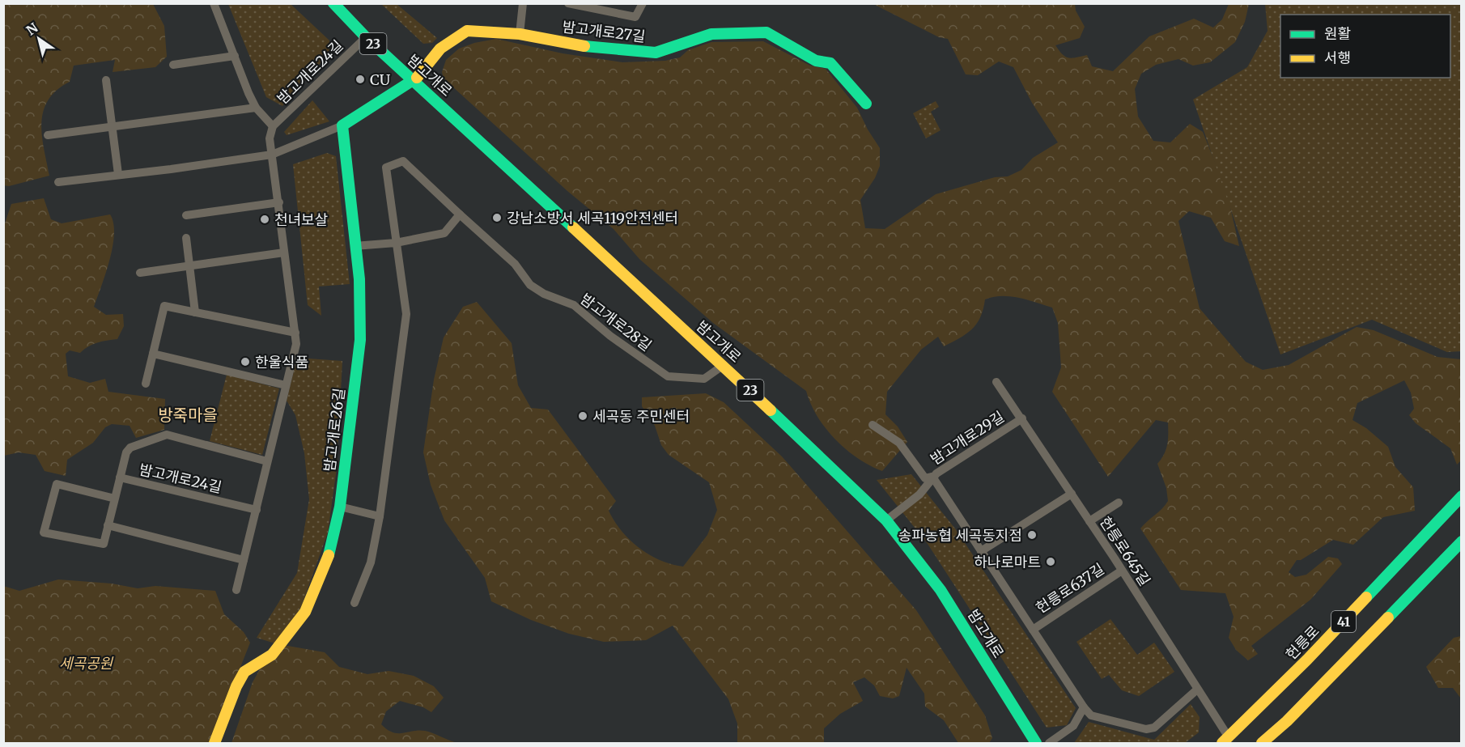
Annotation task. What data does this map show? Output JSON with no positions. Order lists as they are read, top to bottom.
{
  "streets": {
    "main road": [
      "밤고개로27길",
      "23",
      "밤고개로",
      "밤고개로26길",
      "41",
      "헌릉로"
    ],
    "street": [
      "밤고개로24길",
      "밤고개로28길",
      "밤고개로29길",
      "헌릉로645길",
      "헌릉로637길"
    ]
  },
  "crossings": [
    ["밤고개로27길", "밤고개로"],
    ["밤고개로24길", "밤고개로"],
    ["밤고개로", "밤고개로28길"],
    ["밤고개로", "밤고개로29길"],
    ["밤고개로29길", "헌릉로645길"],
    ["밤고개로29길", "헌릉로637길"],
    ["헌릉로645길", "헌릉로637길"],
    ["헌릉로645길", "헌릉로"]
  ],
  "districts": ["방죽마을"],
  "parks": ["세곡공원"],
  "places": [
    "CU",
    "강남소방서 세곡119안전센터",
    "천녀보살",
    "한울식품",
    "세곡동 주민센터",
    "송파농협 세곡동지점",
    "하나로마트"
  ],
  "legend": ["원활", "서행"],
  "north": "top left"
}
